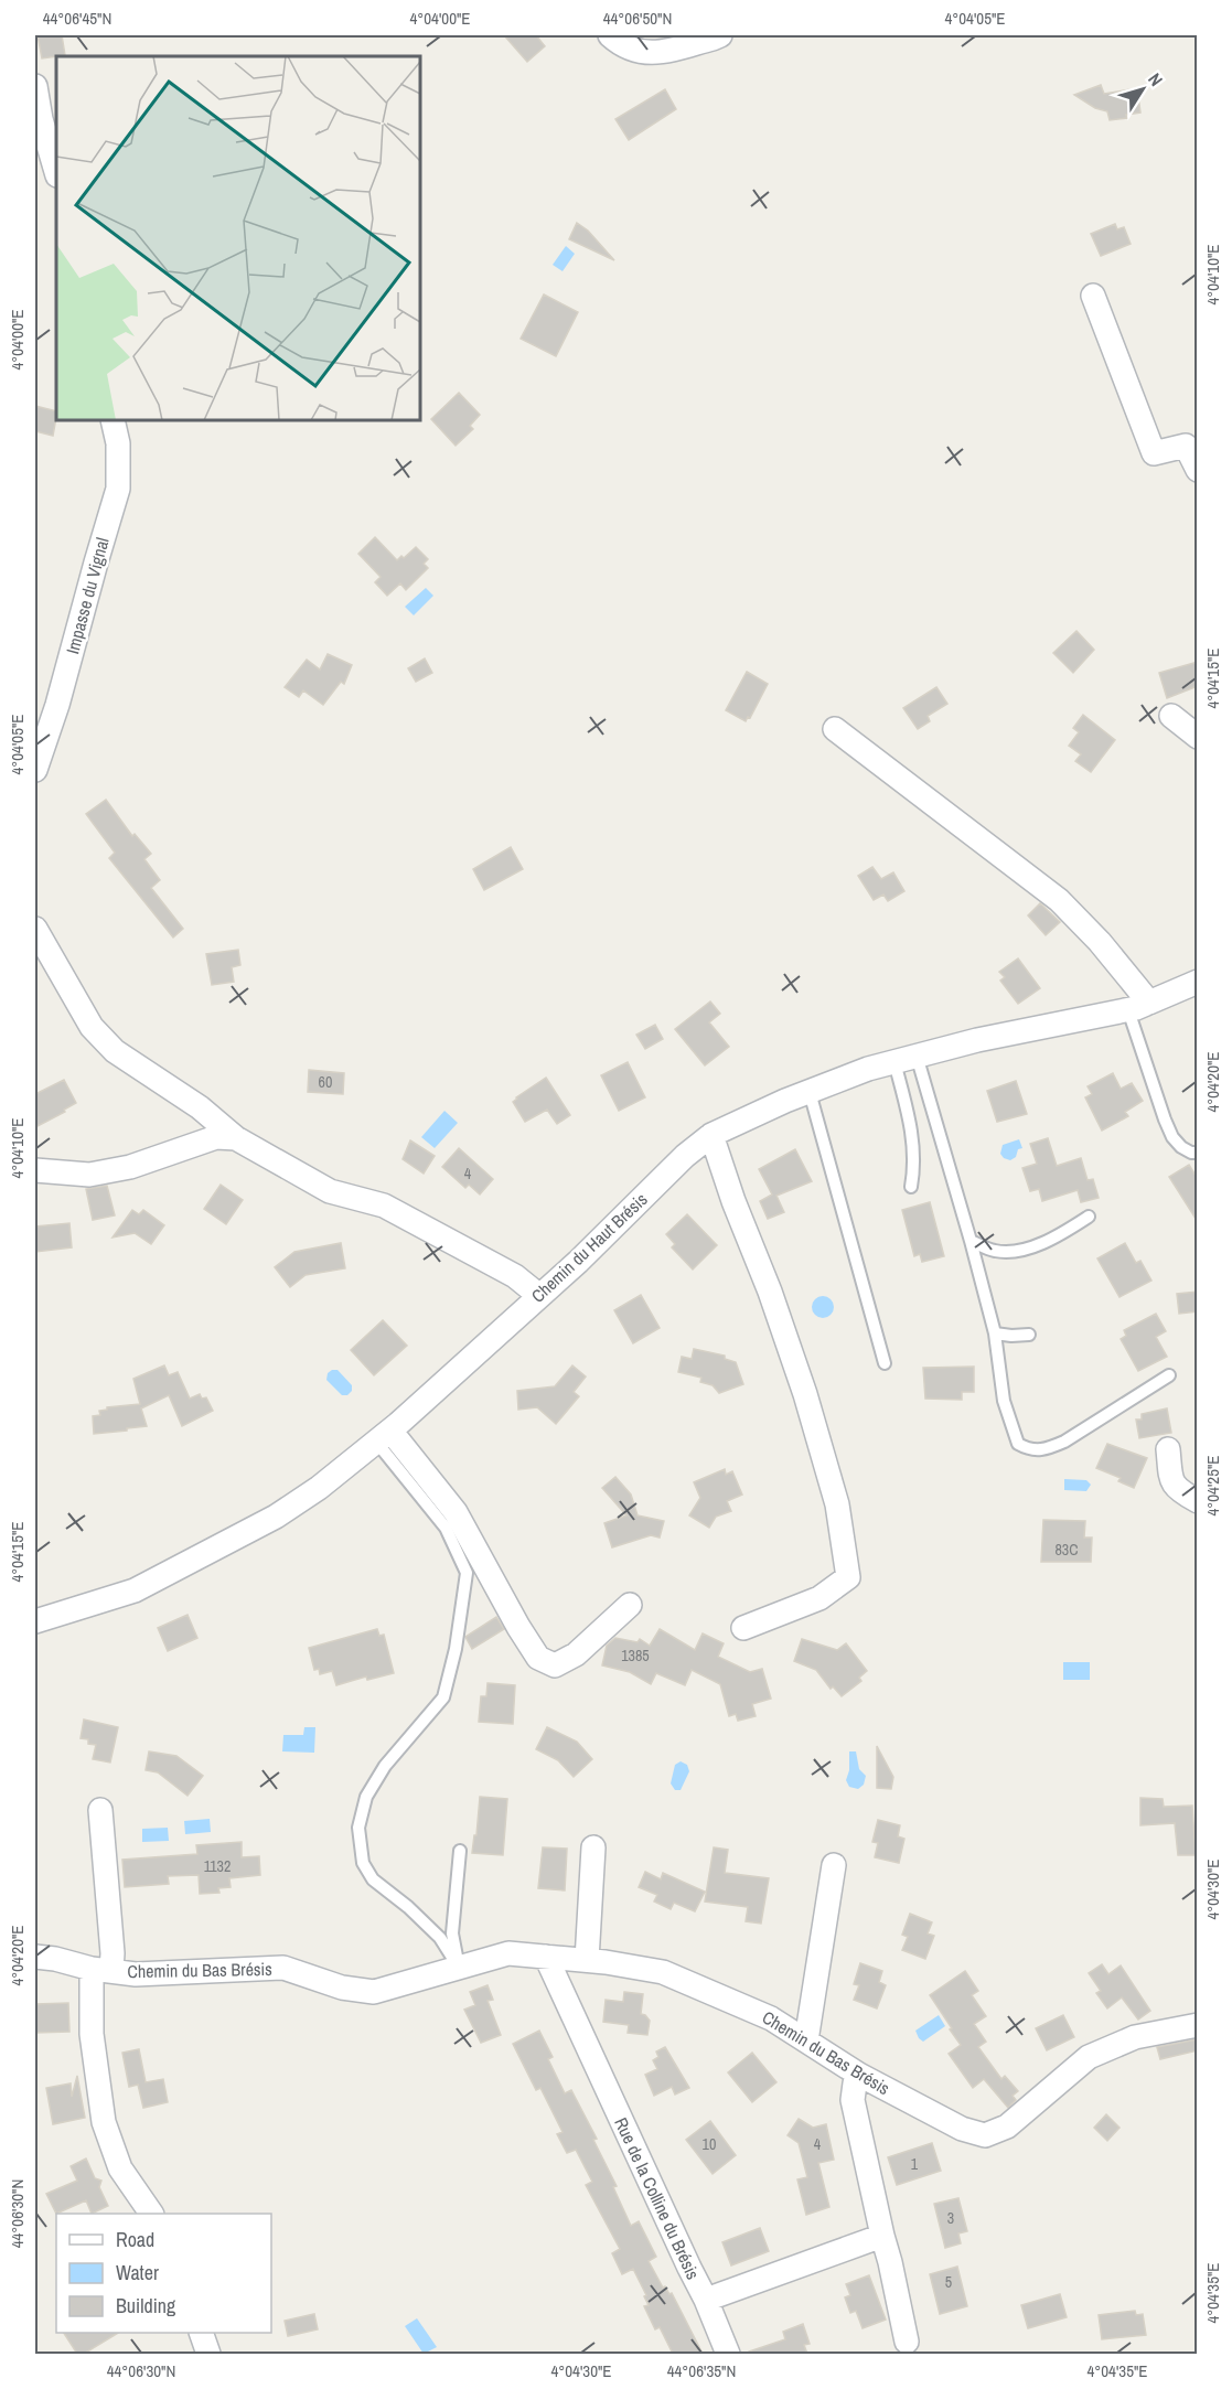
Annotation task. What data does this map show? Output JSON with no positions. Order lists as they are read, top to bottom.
{
  "streets": {
    "street": [
      "Impasse du Vignal",
      "Chemin du Haut Brésis",
      "Chemin du Bas Brésis",
      "Rue de la Colline du Brésis"
    ]
  },
  "crossings": [
    ["Chemin du Bas Brésis", "Rue de la Colline du Brésis"]
  ],
  "house_numbers": [
    "60",
    "4",
    "83C",
    "1385",
    "1132",
    "10",
    "4",
    "1",
    "3",
    "5"
  ],
  "legend": ["Road", "Water", "Building"],
  "north": "top right",
  "coordinates": [
    "44°06'45\"N",
    "4°04'00\"E",
    "44°06'50\"N",
    "4°04'05\"E",
    "4°04'10\"E",
    "4°04'15\"E",
    "4°04'20\"E",
    "4°04'25\"E",
    "4°04'30\"E",
    "44°06'30\"N",
    "4°04'35\"E",
    "44°06'35\"N"
  ]
}
